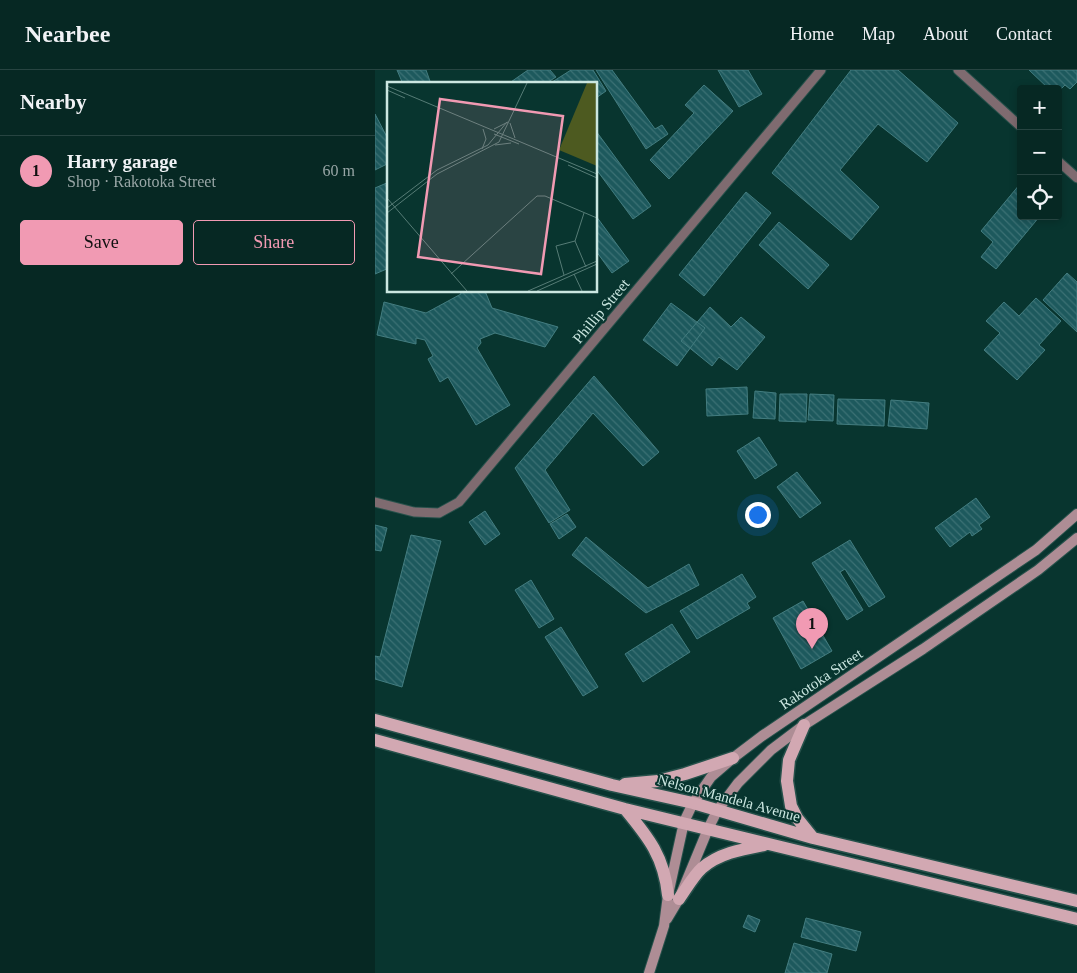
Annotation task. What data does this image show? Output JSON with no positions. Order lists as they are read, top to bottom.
{
  "streets": {
    "main road": ["Nelson Mandela Avenue"],
    "street": ["Rakotoka Street"],
    "lane": ["Phillip Street"]
  },
  "crossings": [
    ["Rakotoka Street", "Nelson Mandela Avenue"]
  ],
  "page": {
    "header": "Nearbee",
    "nav": [
      "Home",
      "Map",
      "About",
      "Contact"
    ],
    "heading": "Nearby",
    "map_buttons": ["+", "−"],
    "list": [
      {
        "mark": "1",
        "name": "Harry garage",
        "note": "Shop · Rakotoka Street",
        "value": "60 m"
      }
    ],
    "buttons": ["Save", "Share"],
    "pins": "1"
  }
}
